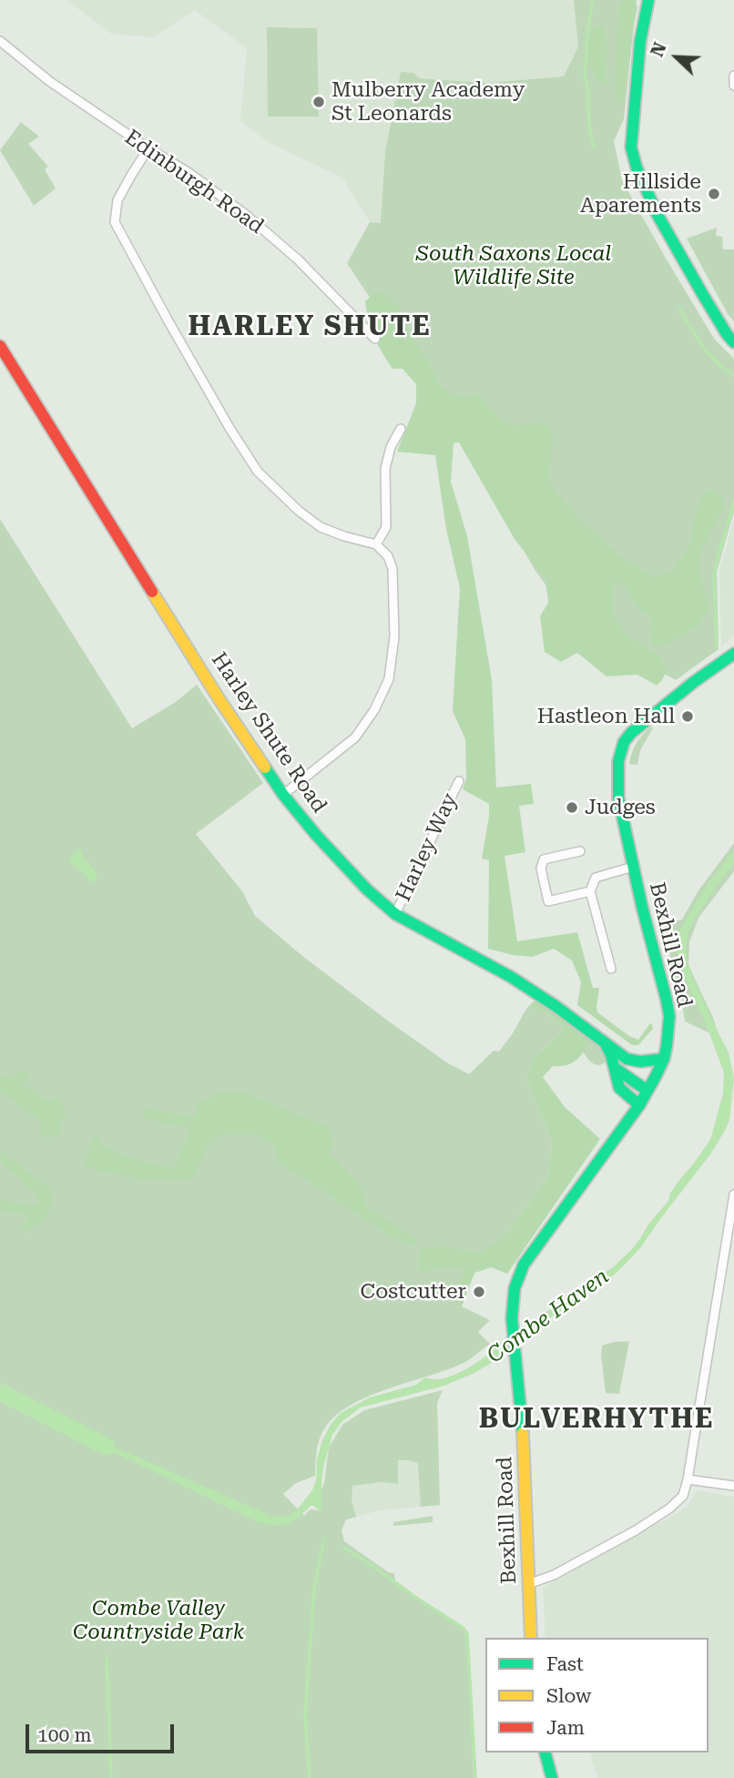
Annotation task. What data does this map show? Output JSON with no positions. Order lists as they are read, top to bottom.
{
  "streets": {
    "main road": ["Harley Shute Road", "Bexhill Road"],
    "street": ["Edinburgh Road", "Harley Way"]
  },
  "crossings": [
    ["Harley Shute Road", "Harley Way"],
    ["Harley Shute Road", "Bexhill Road"]
  ],
  "districts": ["HARLEY SHUTE", "BULVERHYTHE"],
  "water": ["Combe Haven"],
  "parks": ["South Saxons Local Wildlife Site", "Combe Valley Countryside Park"],
  "places": [
    "Mulberry Academy St Leonards",
    "Hillside Aparements",
    "Hastleon Hall",
    "Judges",
    "Costcutter"
  ],
  "legend": ["Fast", "Slow", "Jam"],
  "scale_bar": "100 m",
  "north": "top left"
}
